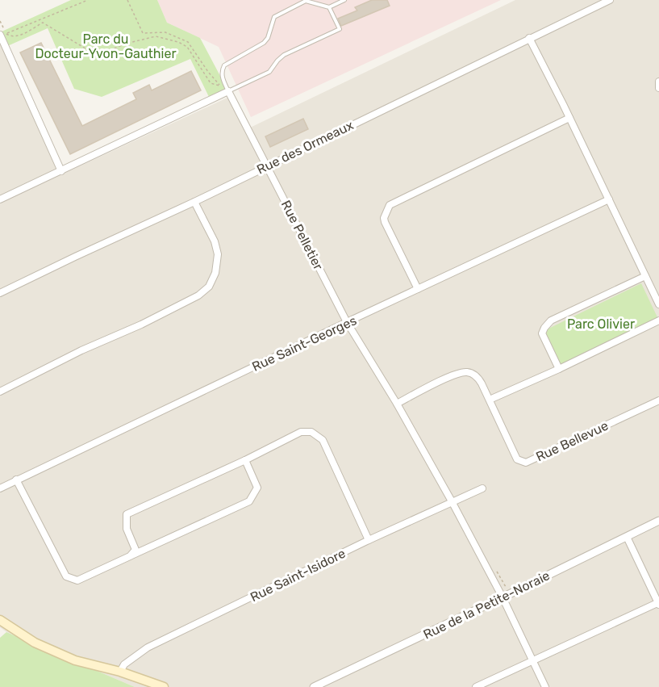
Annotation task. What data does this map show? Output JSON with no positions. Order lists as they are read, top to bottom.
{
  "streets": {
    "street": [
      "Rue des Ormeaux",
      "Rue Pelletier",
      "Rue Saint-Georges",
      "Rue Bellevue",
      "Rue Saint-Isidore",
      "Rue de la Petite-Noraie"
    ]
  },
  "crossings": [
    ["Rue des Ormeaux", "Rue Pelletier"],
    ["Rue Pelletier", "Rue Saint-Georges"],
    ["Rue Pelletier", "Rue Bellevue"],
    ["Rue Pelletier", "Rue Saint-Isidore"],
    ["Rue Pelletier", "Rue de la Petite-Noraie"]
  ],
  "parks": ["Parc du Docteur-Yvon-Gauthier", "Parc Olivier"]
}
